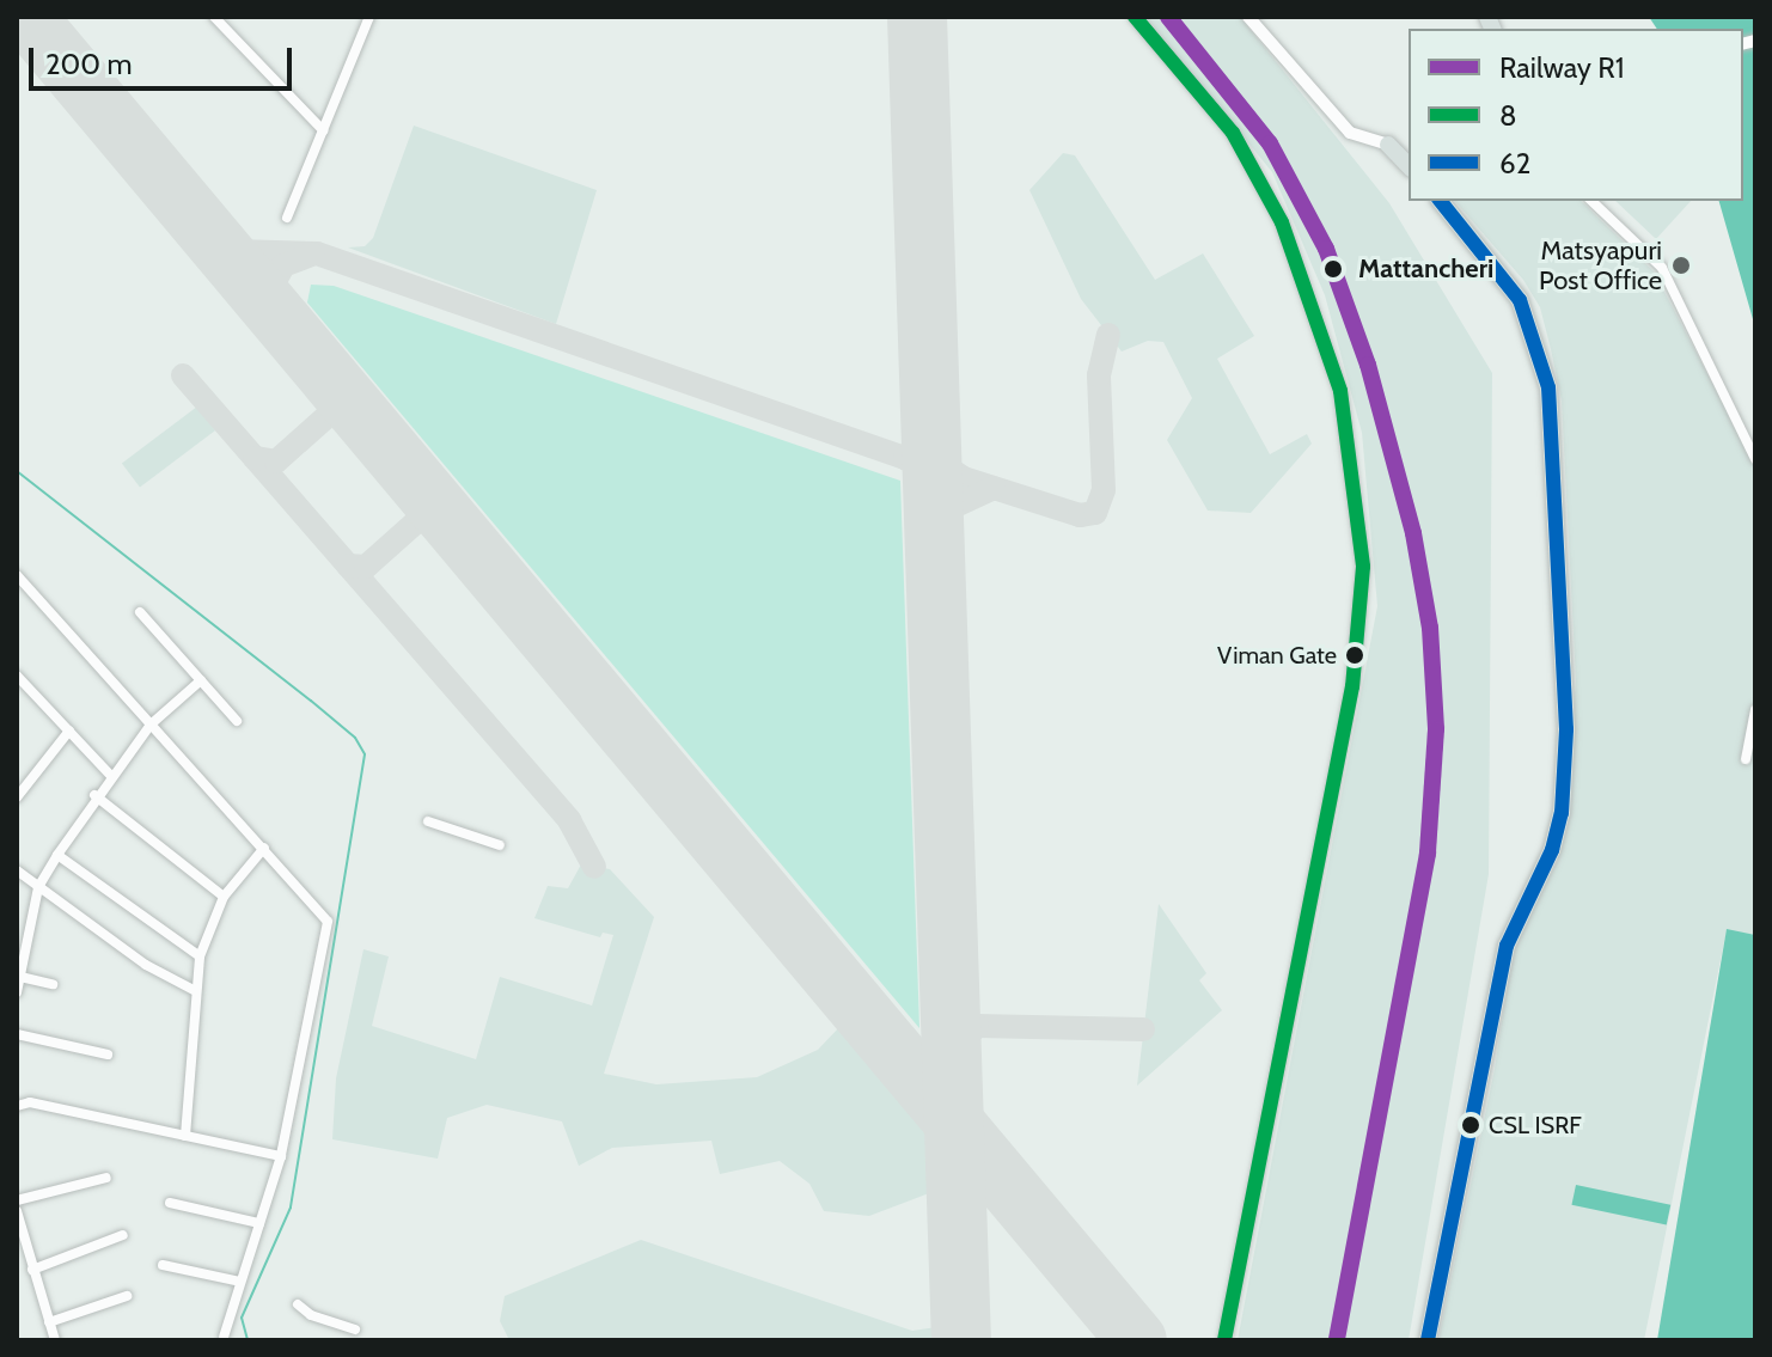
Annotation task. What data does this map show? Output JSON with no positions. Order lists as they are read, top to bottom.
{
  "places": [
    "Matsyapuri Post Office",
    "Mattancheri",
    "Viman Gate",
    "CSL ISRF"
  ],
  "lines": ["rail line R1", "transit line 8", "transit line 62"],
  "legend": ["Railway R1", "8", "62"],
  "scale_bar": "200 m"
}
